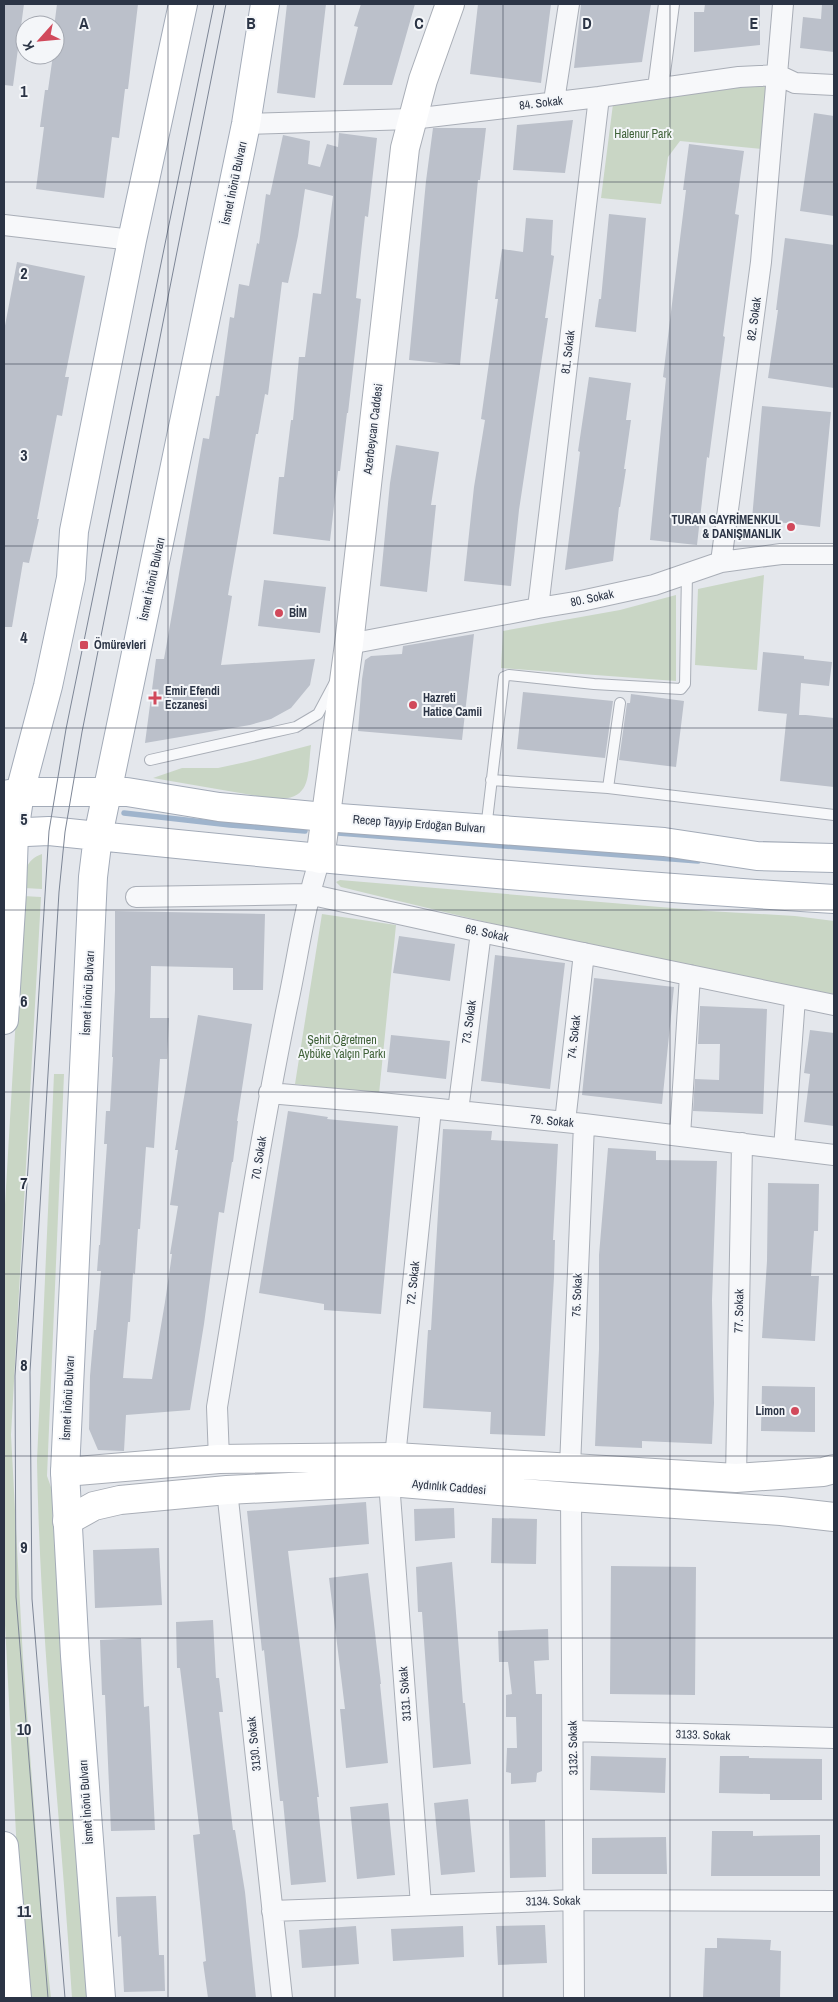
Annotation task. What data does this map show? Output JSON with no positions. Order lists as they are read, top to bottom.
{
  "streets": {
    "main road": [
      "İsmet İnönü Bulvarı",
      "Azerbeycan Caddesi",
      "Recep Tayyip Erdoğan Bulvarı",
      "Aydınlık Caddesi"
    ],
    "street": [
      "84. Sokak",
      "82. Sokak",
      "81. Sokak",
      "80. Sokak",
      "69. Sokak",
      "73. Sokak",
      "74. Sokak",
      "79. Sokak",
      "70. Sokak",
      "72. Sokak",
      "75. Sokak",
      "77. Sokak",
      "3131. Sokak",
      "3133. Sokak",
      "3130. Sokak",
      "3132. Sokak",
      "3134. Sokak"
    ]
  },
  "crossings": [
    ["84. Sokak", "İsmet İnönü Bulvarı"],
    ["84. Sokak", "82. Sokak"],
    ["84. Sokak", "81. Sokak"],
    ["84. Sokak", "Azerbeycan Caddesi"],
    ["İsmet İnönü Bulvarı", "Recep Tayyip Erdoğan Bulvarı"],
    ["İsmet İnönü Bulvarı", "Aydınlık Caddesi"],
    ["82. Sokak", "80. Sokak"],
    ["81. Sokak", "80. Sokak"],
    ["Azerbeycan Caddesi", "80. Sokak"],
    ["Azerbeycan Caddesi", "Recep Tayyip Erdoğan Bulvarı"],
    ["Azerbeycan Caddesi", "70. Sokak"],
    ["69. Sokak", "73. Sokak"],
    ["69. Sokak", "74. Sokak"],
    ["69. Sokak", "70. Sokak"],
    ["73. Sokak", "79. Sokak"],
    ["74. Sokak", "79. Sokak"],
    ["74. Sokak", "75. Sokak"],
    ["79. Sokak", "70. Sokak"],
    ["79. Sokak", "72. Sokak"],
    ["79. Sokak", "75. Sokak"],
    ["79. Sokak", "77. Sokak"],
    ["70. Sokak", "Aydınlık Caddesi"],
    ["72. Sokak", "Aydınlık Caddesi"],
    ["72. Sokak", "3131. Sokak"],
    ["75. Sokak", "Aydınlık Caddesi"],
    ["77. Sokak", "Aydınlık Caddesi"],
    ["Aydınlık Caddesi", "3131. Sokak"],
    ["Aydınlık Caddesi", "3130. Sokak"],
    ["Aydınlık Caddesi", "3132. Sokak"],
    ["3131. Sokak", "3134. Sokak"],
    ["3133. Sokak", "3132. Sokak"],
    ["3130. Sokak", "3134. Sokak"],
    ["3132. Sokak", "3134. Sokak"]
  ],
  "parks": ["Halenur Park", "Şehit Öğretmen Aybüke Yalçın Parkı"],
  "places": {
    "other": [
      "TURAN GAYRİMENKUL & DANIŞMANLIK",
      "BİM",
      "Hazreti Hatice Camii",
      "Limon"
    ],
    "transit": ["Ömürevleri"],
    "health": ["Emir Efendi Eczanesi"]
  },
  "north": "bottom left",
  "grid": {
    "columns": [
      "A",
      "B",
      "C",
      "D",
      "E"
    ],
    "rows": [
      "1",
      "2",
      "3",
      "4",
      "5",
      "6",
      "7",
      "8",
      "9",
      "10",
      "11"
    ]
  }
}
